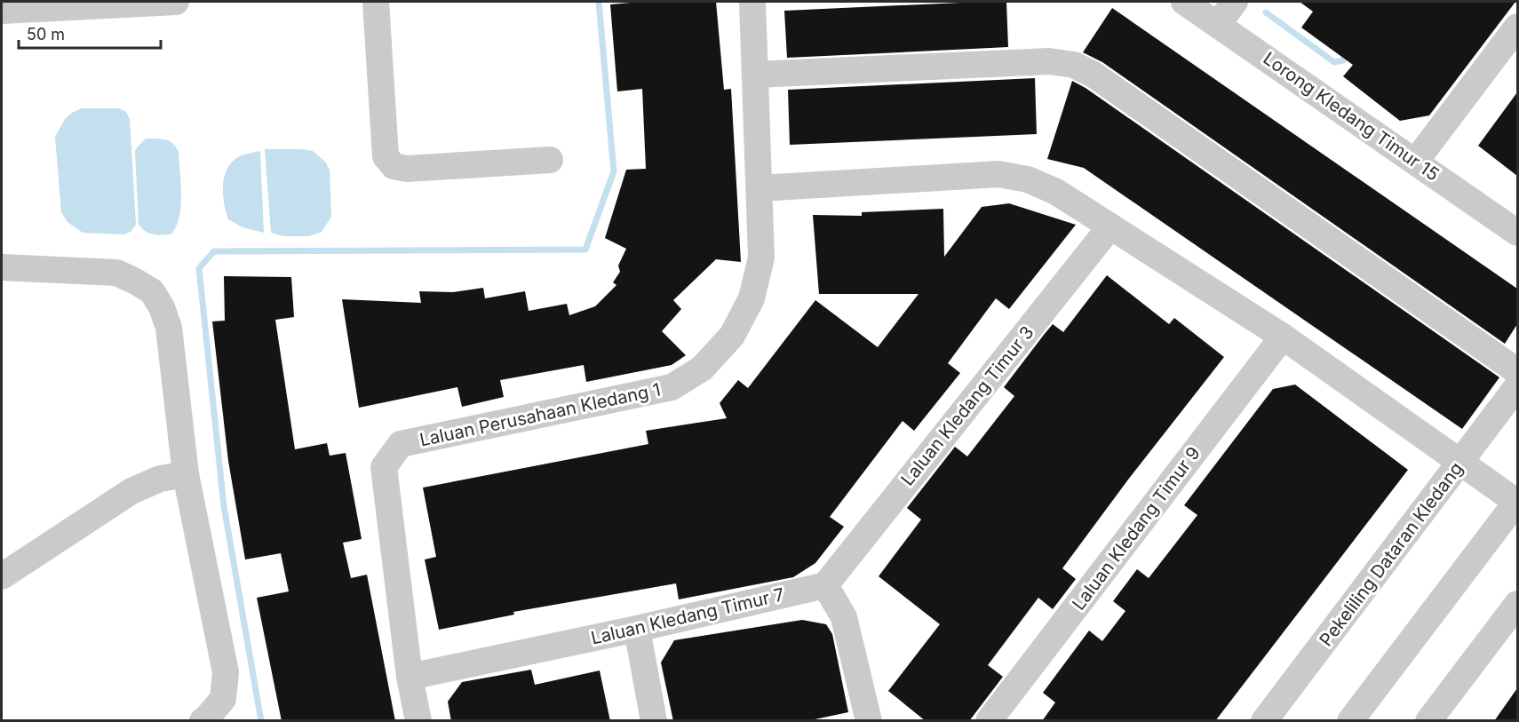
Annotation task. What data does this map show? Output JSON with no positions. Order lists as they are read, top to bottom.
{
  "streets": {
    "street": [
      "Lorong Kledang Timur 15",
      "Laluan Kledang Timur 3",
      "Laluan Perusahaan Kledang 1",
      "Laluan Kledang Timur 9",
      "Pekeliling Dataran Kledang",
      "Laluan Kledang Timur 7"
    ]
  },
  "crossings": [
    ["Laluan Kledang Timur 3", "Laluan Kledang Timur 7"],
    ["Laluan Perusahaan Kledang 1", "Laluan Kledang Timur 7"]
  ],
  "scale_bar": "50 m"
}
